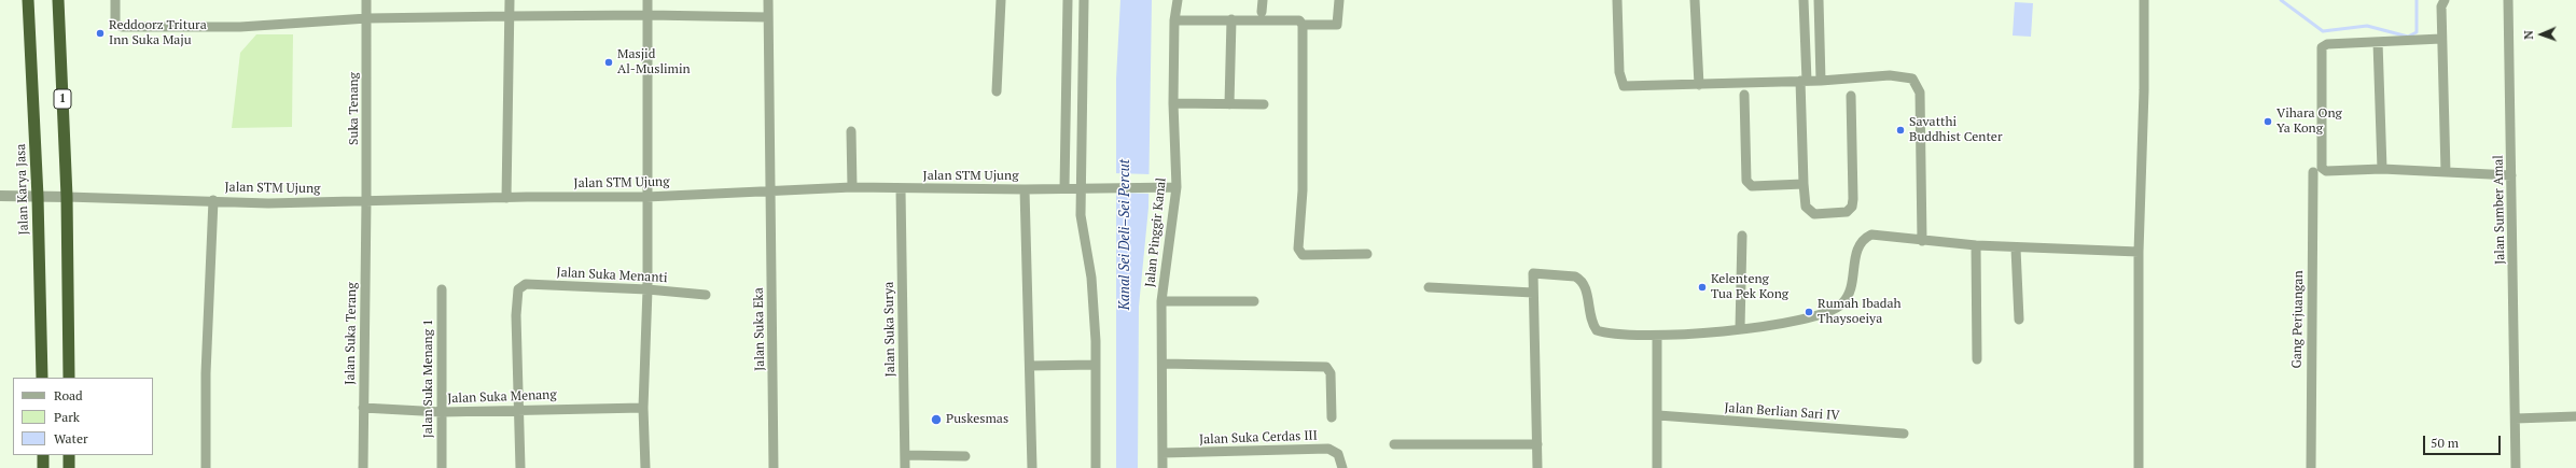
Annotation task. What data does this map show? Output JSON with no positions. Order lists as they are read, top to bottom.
{
  "streets": {
    "highway": ["1", "Jalan Karya Jasa"],
    "street": [
      "Suka Tenang",
      "Jalan STM Ujung",
      "Jalan Sumber Amal",
      "Jalan Pinggir Kanal",
      "Jalan Suka Menanti",
      "Gang Perjuangan",
      "Jalan Suka Eka",
      "Jalan Suka Surya",
      "Jalan Suka Terang",
      "Jalan Suka Menang 1",
      "Jalan Suka Menang",
      "Jalan Berlian Sari IV",
      "Jalan Suka Cerdas III"
    ]
  },
  "crossings": [
    ["1", "Jalan STM Ujung"],
    ["Suka Tenang", "Jalan STM Ujung"],
    ["Suka Tenang", "Jalan Suka Terang"],
    ["Jalan STM Ujung", "Jalan Pinggir Kanal"],
    ["Jalan STM Ujung", "Jalan Suka Eka"],
    ["Jalan STM Ujung", "Jalan Suka Surya"],
    ["Jalan STM Ujung", "Jalan Suka Terang"],
    ["Jalan Pinggir Kanal", "Jalan Suka Cerdas III"],
    ["Jalan Suka Menanti", "Jalan Suka Menang"],
    ["Jalan Suka Terang", "Jalan Suka Menang"],
    ["Jalan Suka Menang 1", "Jalan Suka Menang"]
  ],
  "water": ["Kanal Sei Deli–Sei Percut"],
  "places": [
    "Reddoorz Tritura Inn Suka Maju",
    "Masjid Al-Muslimin",
    "Vihara Ong Ya Kong",
    "Savatthi Buddhist Center",
    "Kelenteng Tua Pek Kong",
    "Rumah Ibadah Thaysoeiya",
    "Puskesmas"
  ],
  "legend": ["Road", "Park", "Water"],
  "scale_bar": "50 m",
  "north": "left"
}
